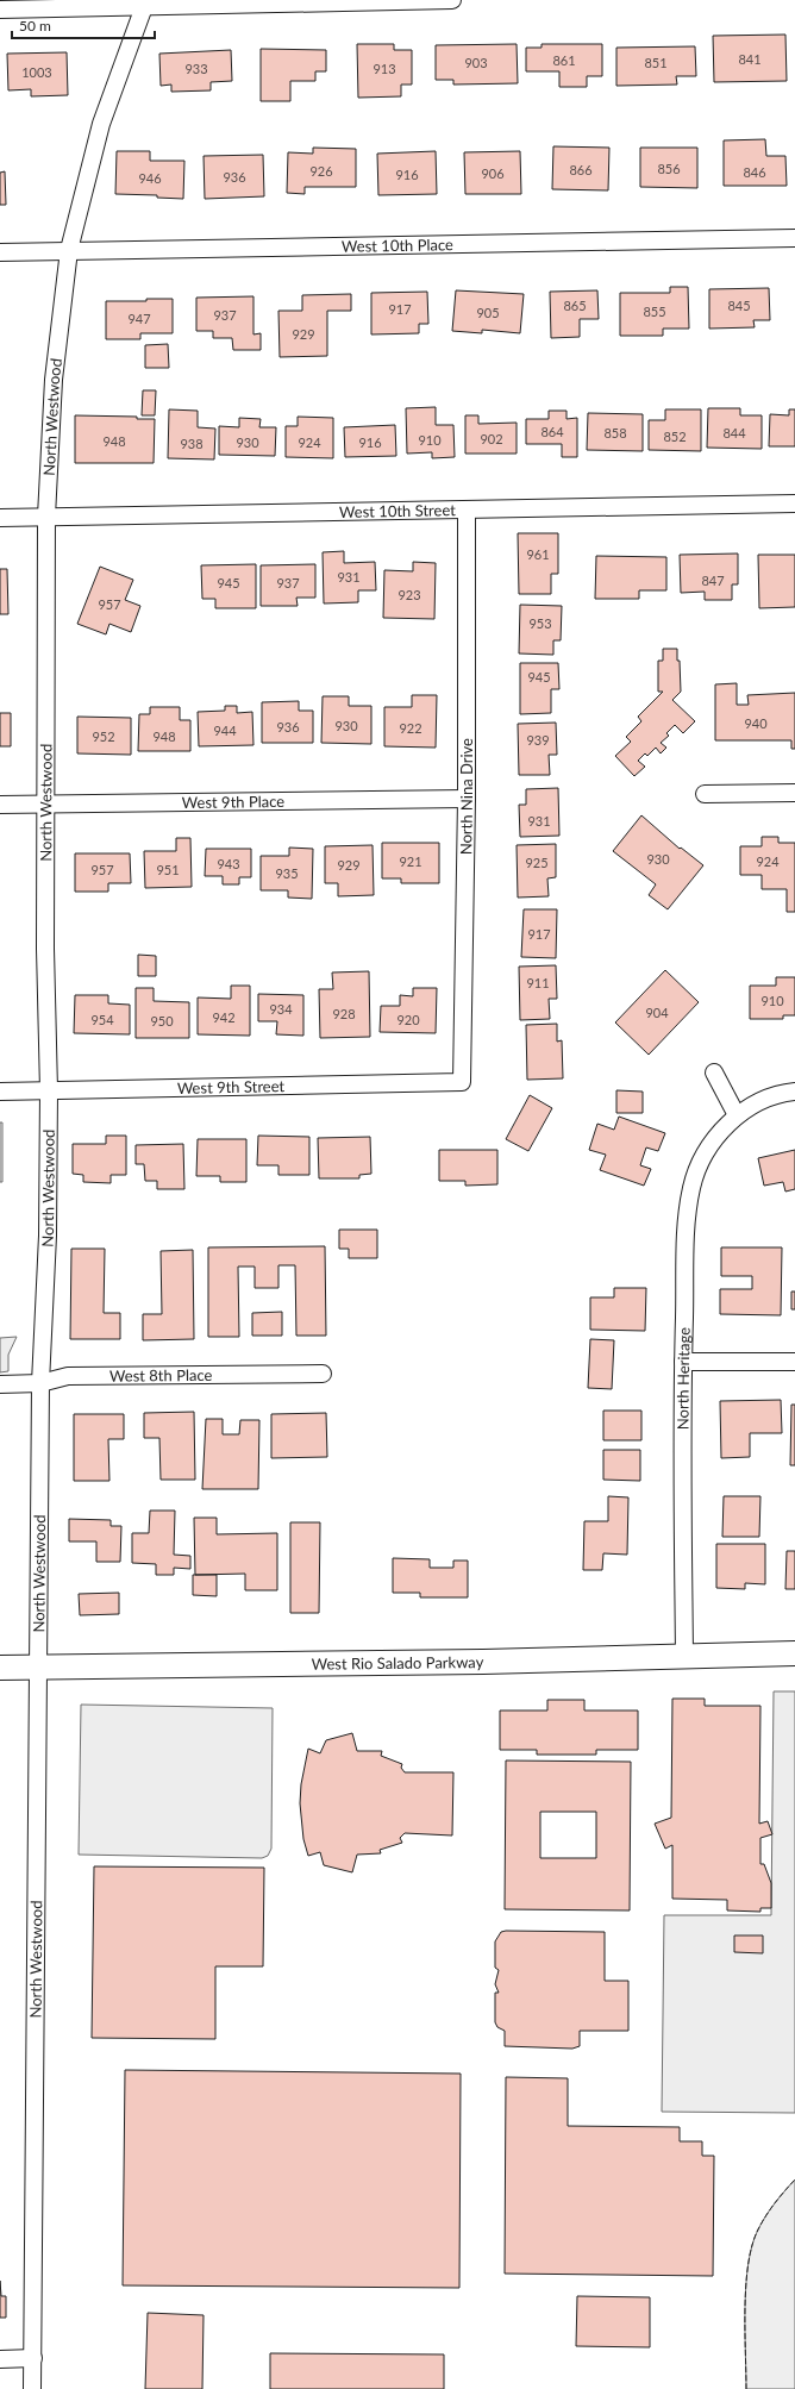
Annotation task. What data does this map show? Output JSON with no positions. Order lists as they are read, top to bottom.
{
  "streets": {
    "main road": ["West Rio Salado Parkway"],
    "street": [
      "West 10th Place",
      "North Westwood",
      "West 10th Street",
      "North Nina Drive",
      "West 9th Place",
      "West 9th Street",
      "West 8th Place",
      "North Heritage"
    ]
  },
  "crossings": [
    ["West 10th Place", "North Westwood"],
    ["North Westwood", "West 10th Street"],
    ["North Westwood", "West 9th Place"],
    ["North Westwood", "West 9th Street"],
    ["North Westwood", "West 8th Place"],
    ["North Westwood", "West Rio Salado Parkway"],
    ["West 10th Street", "North Nina Drive"],
    ["North Nina Drive", "West 9th Place"],
    ["North Nina Drive", "West 9th Street"],
    ["North Heritage", "West Rio Salado Parkway"]
  ],
  "house_numbers": [
    "841",
    "861",
    "903",
    "851",
    "933",
    "913",
    "1003",
    "856",
    "866",
    "926",
    "846",
    "906",
    "916",
    "936",
    "946",
    "865",
    "845",
    "917",
    "855",
    "905",
    "937",
    "947",
    "929",
    "864",
    "858",
    "844",
    "852",
    "902",
    "910",
    "948",
    "930",
    "924",
    "916",
    "938",
    "961",
    "931",
    "847",
    "945",
    "937",
    "923",
    "957",
    "953",
    "945",
    "940",
    "930",
    "936",
    "922",
    "944",
    "952",
    "948",
    "939",
    "931",
    "930",
    "921",
    "924",
    "925",
    "943",
    "929",
    "957",
    "951",
    "935",
    "917",
    "911",
    "910",
    "934",
    "904",
    "928",
    "942",
    "954",
    "920",
    "950"
  ],
  "scale_bar": "50 m"
}
